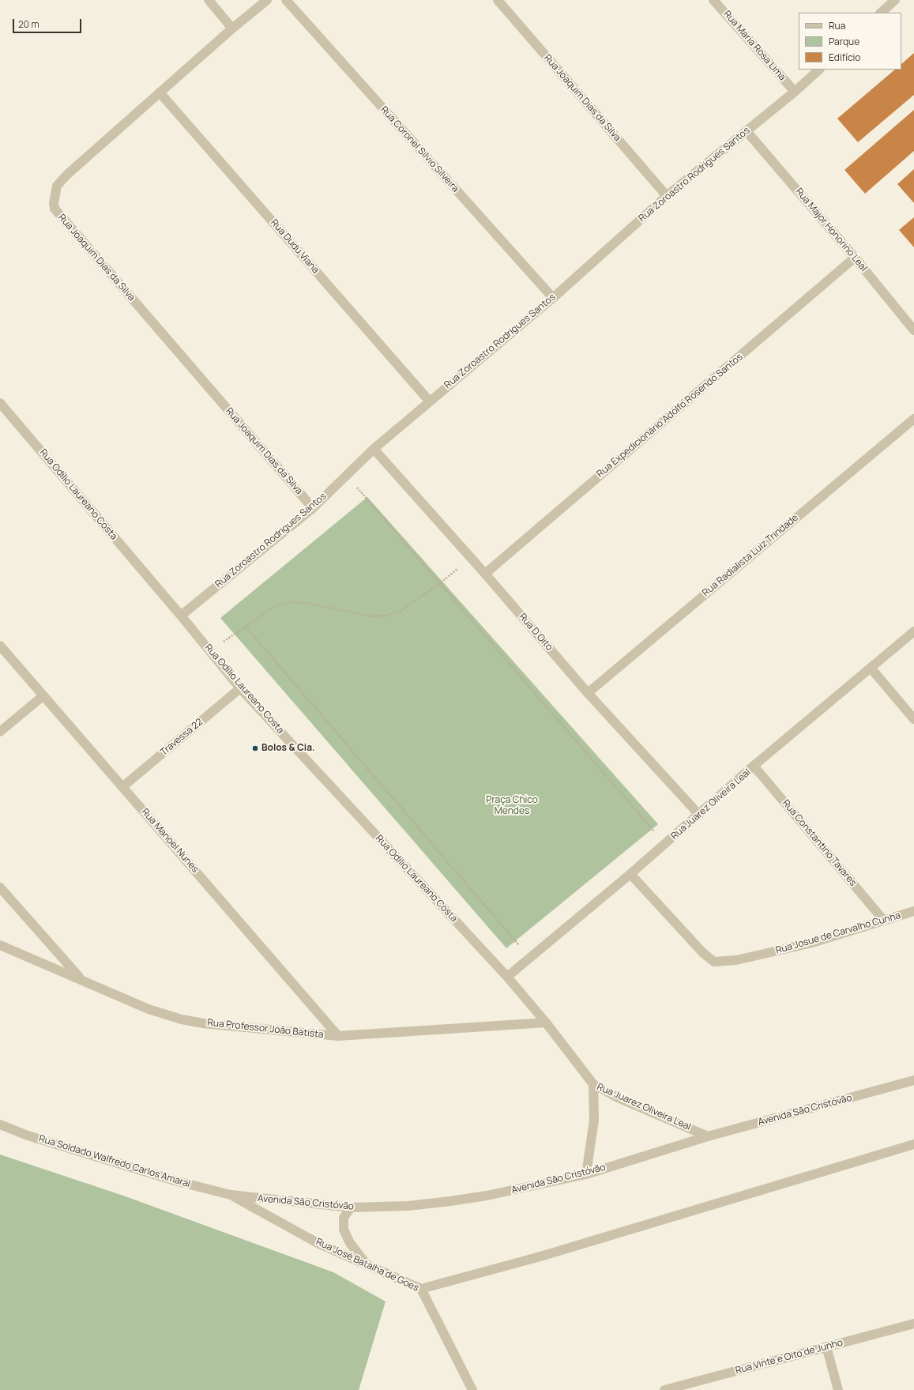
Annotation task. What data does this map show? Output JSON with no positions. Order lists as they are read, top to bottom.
{
  "streets": {
    "street": [
      "Rua Maria Rosa Lima",
      "Rua Joaquim Dias da Silva",
      "Rua Coronel Silvio Silveira",
      "Rua Zoroastro Rodrigues Santos",
      "Rua Major Honorino Leal",
      "Rua Dudu Viana",
      "Rua Expedicionário Adolfo Rosendo Santos",
      "Rua Odílio Laureano Costa",
      "Rua Radialista Luiz Trindade",
      "Rua D Oito",
      "Travessa 22",
      "Rua Juarez Oliveira Leal",
      "Rua Manoel Nunes",
      "Rua Constantino Tavares",
      "Rua Josue de Carvalho Cunha",
      "Rua Professor João Batista",
      "Avenida São Cristóvão",
      "Rua Soldado Walfredo Carlos Amaral",
      "Rua José Batalha de Goes",
      "Rua Vinte e Oito de Junho"
    ]
  },
  "crossings": [
    ["Rua Maria Rosa Lima", "Rua Zoroastro Rodrigues Santos"],
    ["Rua Joaquim Dias da Silva", "Rua Zoroastro Rodrigues Santos"],
    ["Rua Joaquim Dias da Silva", "Rua Dudu Viana"],
    ["Rua Coronel Silvio Silveira", "Rua Zoroastro Rodrigues Santos"],
    ["Rua Zoroastro Rodrigues Santos", "Rua Major Honorino Leal"],
    ["Rua Zoroastro Rodrigues Santos", "Rua Dudu Viana"],
    ["Rua Zoroastro Rodrigues Santos", "Rua Odílio Laureano Costa"],
    ["Rua Zoroastro Rodrigues Santos", "Rua D Oito"],
    ["Rua Major Honorino Leal", "Rua Expedicionário Adolfo Rosendo Santos"],
    ["Rua Expedicionário Adolfo Rosendo Santos", "Rua D Oito"],
    ["Rua Odílio Laureano Costa", "Travessa 22"],
    ["Rua Odílio Laureano Costa", "Rua Juarez Oliveira Leal"],
    ["Rua Odílio Laureano Costa", "Rua Professor João Batista"],
    ["Rua Radialista Luiz Trindade", "Rua D Oito"],
    ["Rua D Oito", "Rua Juarez Oliveira Leal"],
    ["Travessa 22", "Rua Manoel Nunes"],
    ["Rua Juarez Oliveira Leal", "Rua Constantino Tavares"],
    ["Rua Juarez Oliveira Leal", "Rua Josue de Carvalho Cunha"],
    ["Rua Juarez Oliveira Leal", "Avenida São Cristóvão"],
    ["Rua Manoel Nunes", "Rua Professor João Batista"],
    ["Rua Constantino Tavares", "Rua Josue de Carvalho Cunha"],
    ["Avenida São Cristóvão", "Rua Soldado Walfredo Carlos Amaral"],
    ["Avenida São Cristóvão", "Rua José Batalha de Goes"],
    ["Rua Soldado Walfredo Carlos Amaral", "Rua José Batalha de Goes"]
  ],
  "parks": ["Praça Chico Mendes"],
  "places": ["Bolos & Cia."],
  "legend": ["Rua", "Parque", "Edifício"],
  "scale_bar": "20 m"
}
